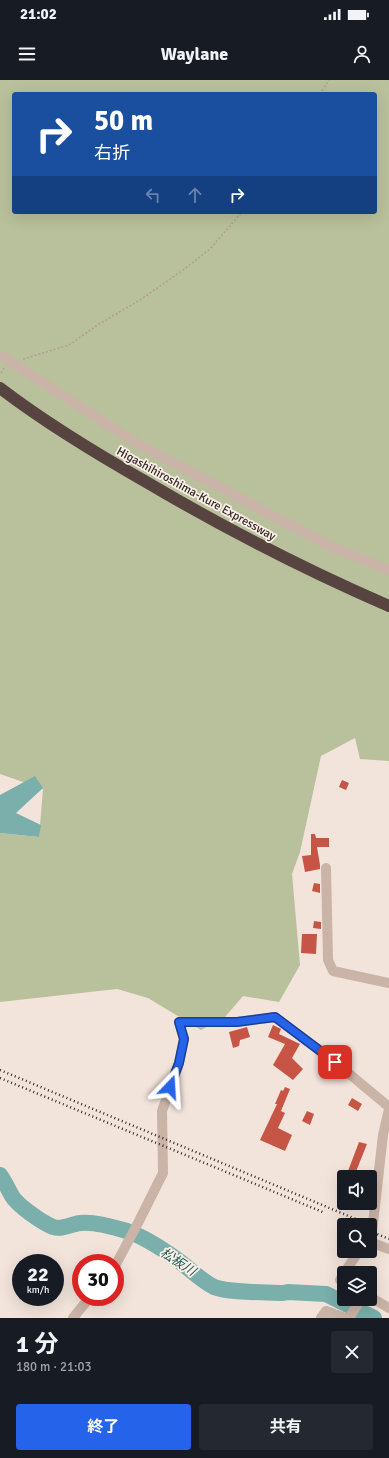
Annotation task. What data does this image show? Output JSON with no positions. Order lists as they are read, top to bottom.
{
  "streets": {
    "highway": ["Higashihiroshima-Kure Expressway"]
  },
  "water": ["松板川"],
  "page": {
    "status": "21:02",
    "header": "Waylane",
    "turn": ["50 m", "右折"],
    "speed": "22 km/h",
    "limit": "30",
    "heading": ["1 分", "180 m · 21:03"],
    "buttons": ["終了", "共有"]
  }
}
